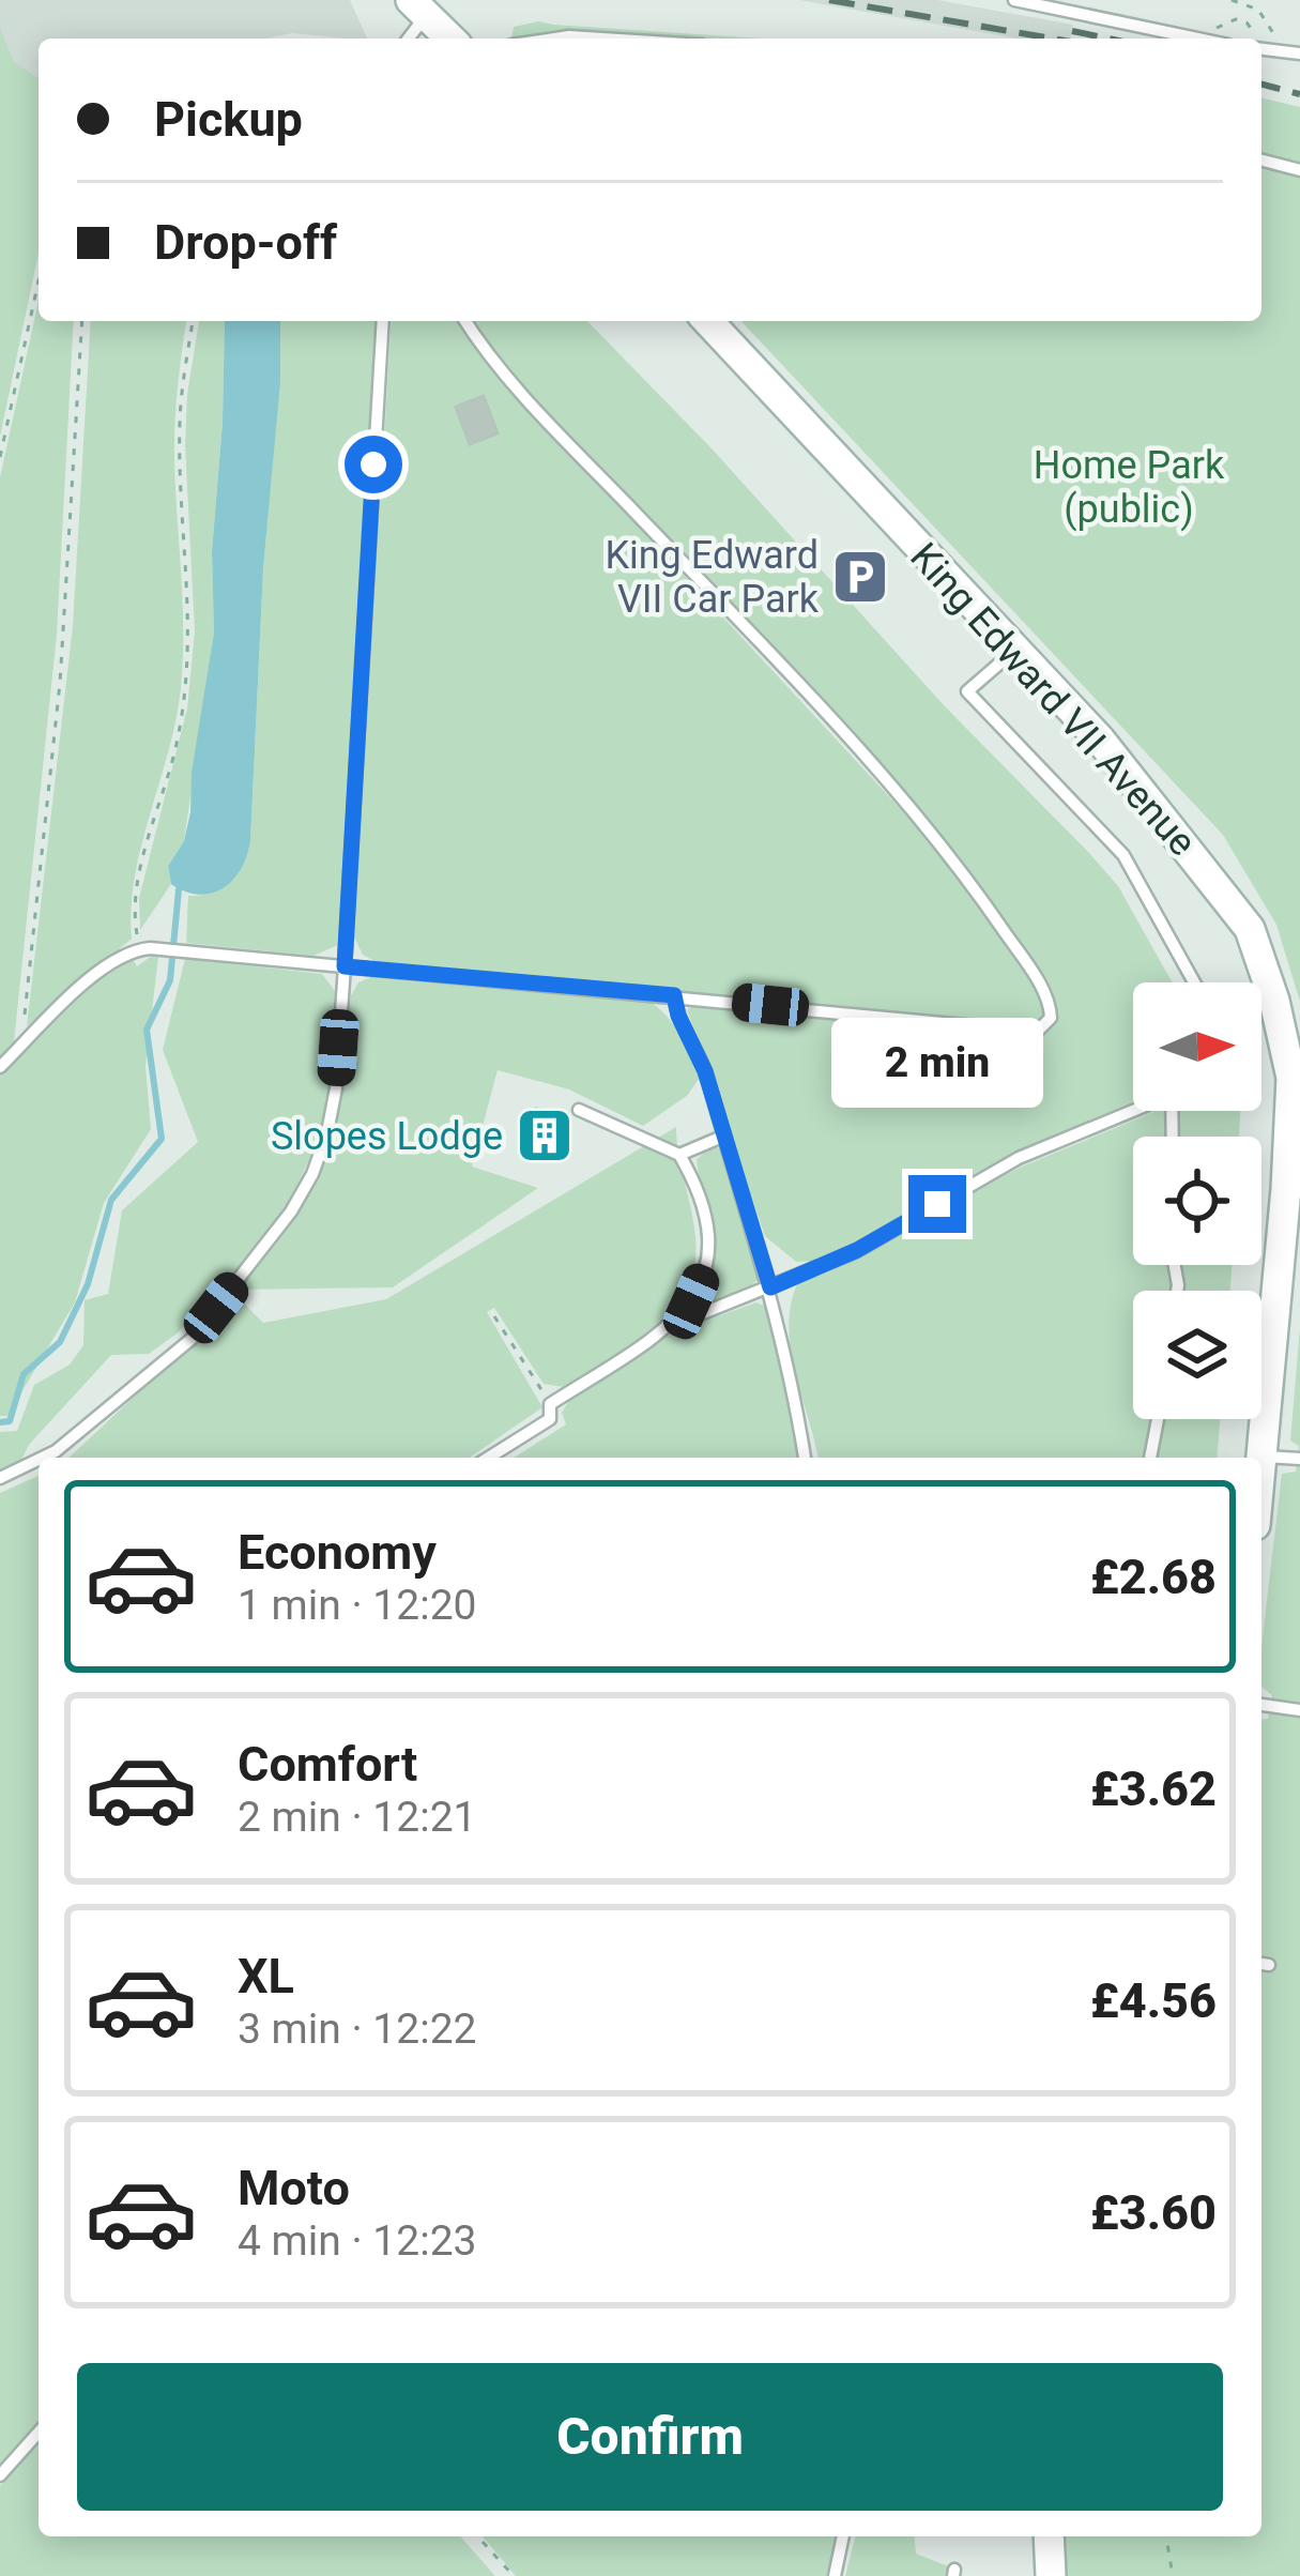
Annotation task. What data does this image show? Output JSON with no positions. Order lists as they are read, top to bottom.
{
  "streets": {
    "main road": ["King Edward VII Avenue"]
  },
  "parks": ["Home Park (public)"],
  "places": {
    "parking": ["King Edward VII Car Park"],
    "building": ["Slopes Lodge"]
  },
  "north": "right",
  "page": {
    "banner": ["Pickup", "Drop-off"],
    "bubble": "2 min",
    "list": [
      {
        "name": "Economy",
        "note": "1 min · 12:20",
        "value": "£2.68"
      },
      {
        "name": "Comfort",
        "note": "2 min · 12:21",
        "value": "£3.62"
      },
      {
        "name": "XL",
        "note": "3 min · 12:22",
        "value": "£4.56"
      },
      {
        "name": "Moto",
        "note": "4 min · 12:23",
        "value": "£3.60"
      }
    ],
    "buttons": "Confirm"
  }
}
